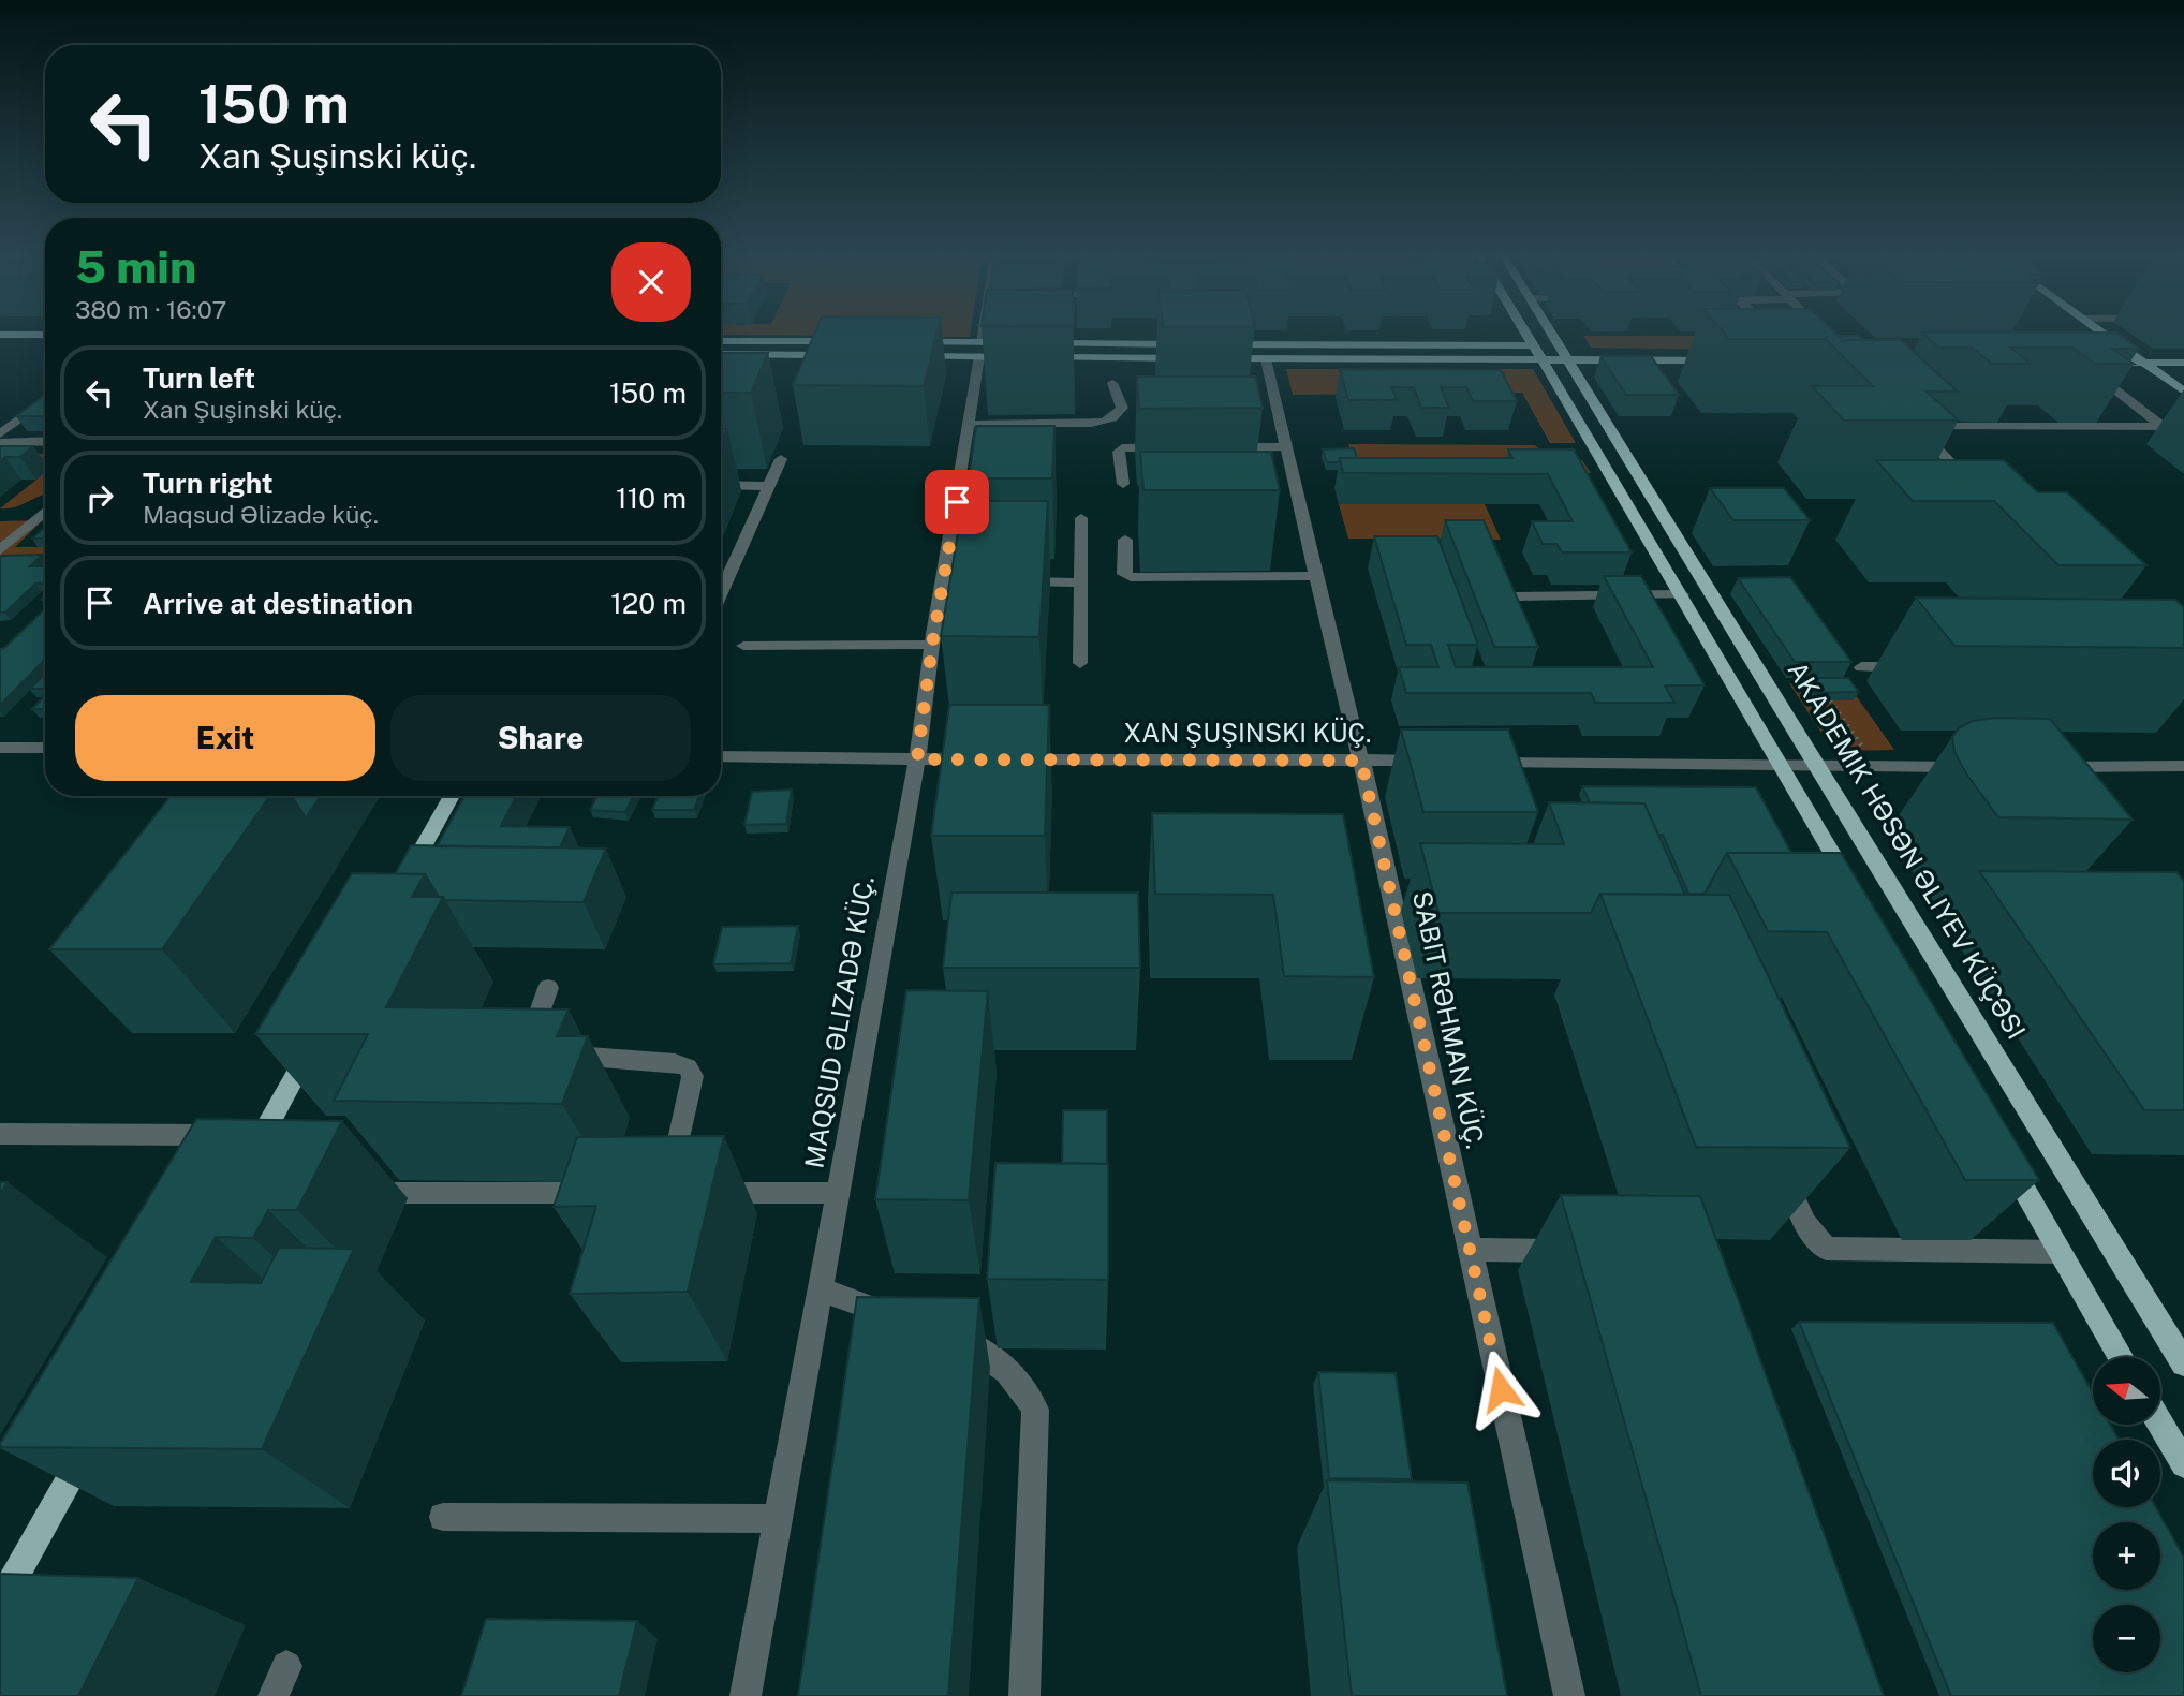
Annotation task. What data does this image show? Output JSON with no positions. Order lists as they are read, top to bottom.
{
  "streets": {
    "main road": ["AKADEMIK HƏSƏN ƏLIYEV KÜÇƏSI"],
    "street": ["XAN ŞUŞINSKI KÜÇ.", "SABIT RƏHMAN KÜÇ.", "MAQSUD ƏLIZADƏ KÜÇ."]
  },
  "crossings": [
    ["XAN ŞUŞINSKI KÜÇ.", "SABIT RƏHMAN KÜÇ."],
    ["XAN ŞUŞINSKI KÜÇ.", "MAQSUD ƏLIZADƏ KÜÇ."]
  ],
  "north": "left",
  "page": {
    "turn": ["150 m", "Xan Şuşinski küç."],
    "heading": ["5 min", "380 m · 16:07"],
    "list": [
      {
        "name": "Turn left",
        "note": "Xan Şuşinski küç.",
        "value": "150 m"
      },
      {
        "name": "Turn right",
        "note": "Maqsud Əlizadə küç.",
        "value": "110 m"
      },
      {
        "name": "Arrive at destination",
        "value": "120 m"
      }
    ],
    "buttons": ["Exit", "Share"],
    "map_buttons": ["+", "−"]
  }
}
